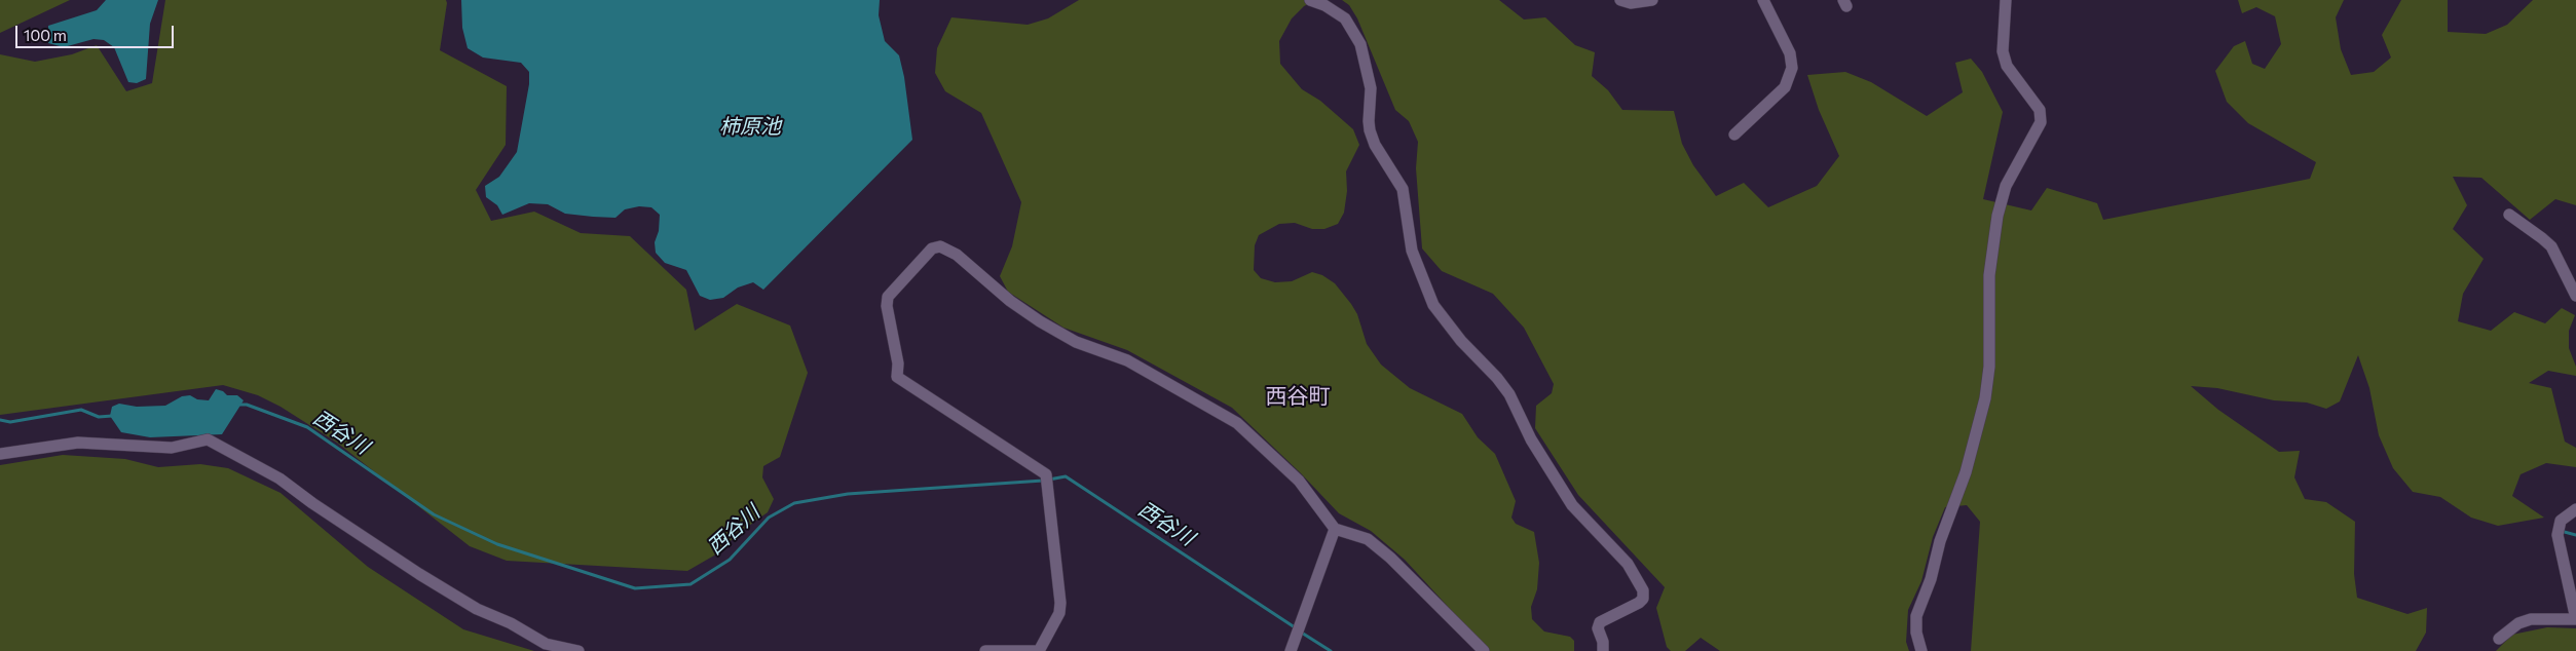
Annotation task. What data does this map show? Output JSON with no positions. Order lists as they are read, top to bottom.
{
  "districts": ["西谷町"],
  "water": ["柿原池", "西谷川"],
  "scale_bar": "100 m"
}
